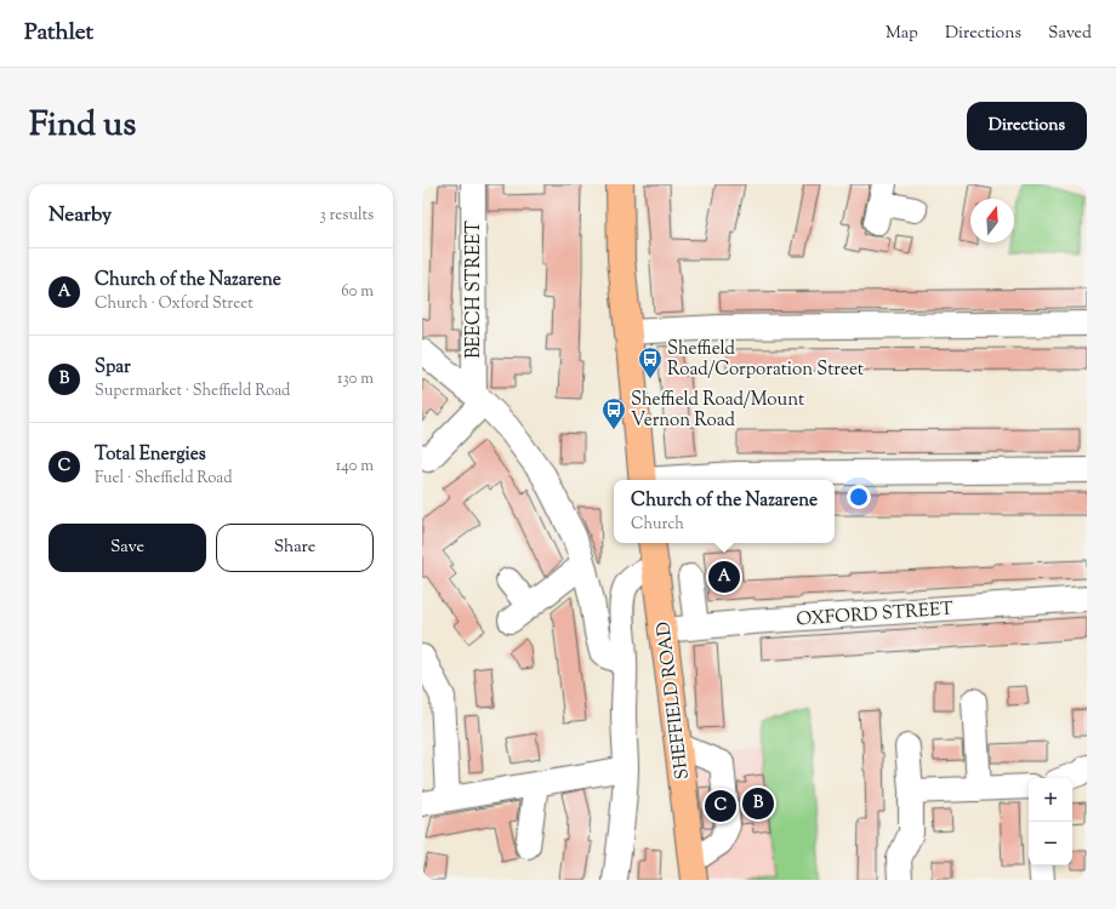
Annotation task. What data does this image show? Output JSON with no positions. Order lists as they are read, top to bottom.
{
  "streets": {
    "highway": ["SHEFFIELD ROAD"],
    "street": ["BEECH STREET", "OXFORD STREET"]
  },
  "crossings": [
    ["OXFORD STREET", "SHEFFIELD ROAD"]
  ],
  "places": {
    "bus stop": ["Sheffield Road/Corporation Street", "Sheffield Road/Mount Vernon Road"]
  },
  "north": "top",
  "page": {
    "header": "Pathlet",
    "nav": ["Map", "Directions", "Saved"],
    "title": "Find us",
    "buttons": [
      "Directions",
      ["Save", "Share"]
    ],
    "heading": ["Nearby", "3 results"],
    "list": [
      {
        "mark": "A",
        "name": "Church of the Nazarene",
        "note": "Church · Oxford Street",
        "value": "60 m"
      },
      {
        "mark": "B",
        "name": "Spar",
        "note": "Supermarket · Sheffield Road",
        "value": "130 m"
      },
      {
        "mark": "C",
        "name": "Total Energies",
        "note": "Fuel · Sheffield Road",
        "value": "140 m"
      }
    ],
    "popup": ["Church of the Nazarene", "Church"],
    "pins": ["A", "B", "C"],
    "map_buttons": ["+", "−"]
  }
}
